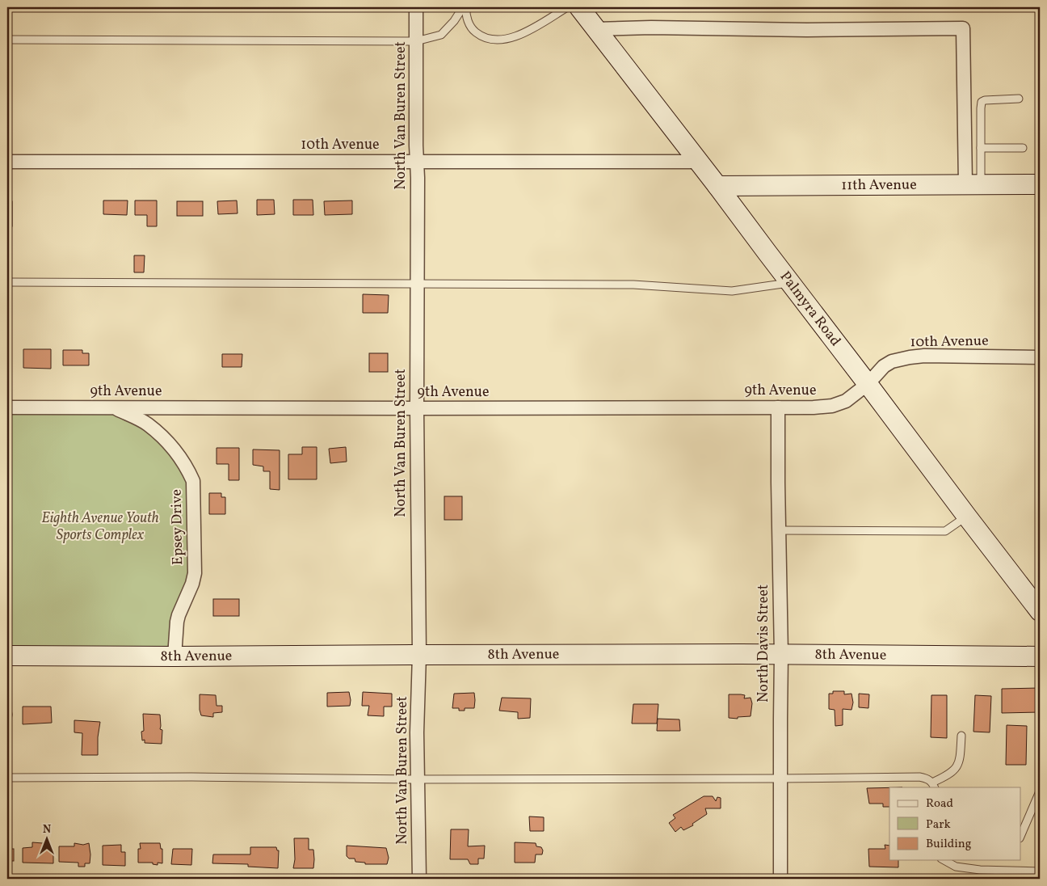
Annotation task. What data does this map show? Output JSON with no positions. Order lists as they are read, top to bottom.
{
  "streets": {
    "street": [
      "North Van Buren Street",
      "10th Avenue",
      "11th Avenue",
      "Palmyra Road",
      "9th Avenue",
      "Epsey Drive",
      "North Davis Street",
      "8th Avenue"
    ]
  },
  "crossings": [
    ["North Van Buren Street", "10th Avenue"],
    ["North Van Buren Street", "9th Avenue"],
    ["North Van Buren Street", "8th Avenue"],
    ["10th Avenue", "Palmyra Road"],
    ["10th Avenue", "9th Avenue"],
    ["11th Avenue", "Palmyra Road"],
    ["Palmyra Road", "9th Avenue"],
    ["9th Avenue", "Epsey Drive"],
    ["9th Avenue", "North Davis Street"],
    ["Epsey Drive", "8th Avenue"],
    ["North Davis Street", "8th Avenue"]
  ],
  "parks": ["Eighth Avenue Youth Sports Complex"],
  "legend": ["Road", "Park", "Building"],
  "north": "top"
}
